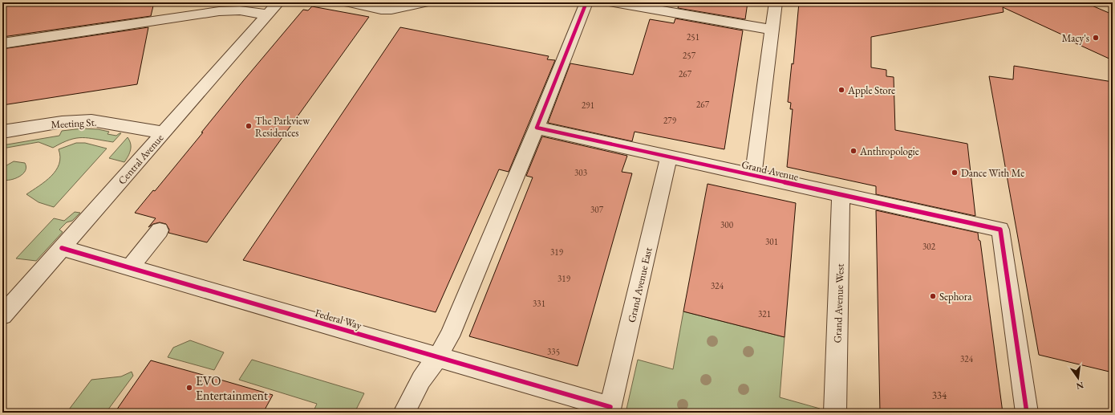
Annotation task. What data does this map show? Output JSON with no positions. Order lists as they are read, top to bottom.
{
  "streets": {
    "street": [
      "Meeting St.",
      "Central Avenue",
      "Grand Avenue",
      "Grand Avenue East",
      "Grand Avenue West",
      "Federal Way"
    ]
  },
  "crossings": [
    ["Meeting St.", "Central Avenue"],
    ["Central Avenue", "Federal Way"],
    ["Grand Avenue", "Grand Avenue East"],
    ["Grand Avenue", "Grand Avenue West"],
    ["Grand Avenue East", "Federal Way"]
  ],
  "places": [
    "Macy's",
    "Apple Store",
    "The Parkview Residences",
    "Anthropologie",
    "Dance With Me",
    "Sephora",
    "EVO Entertainment"
  ],
  "house_numbers": [
    "251",
    "257",
    "267",
    "267",
    "291",
    "279",
    "303",
    "307",
    "300",
    "301",
    "302",
    "319",
    "319",
    "324",
    "331",
    "321",
    "335",
    "324",
    "334"
  ],
  "north": "bottom"
}
